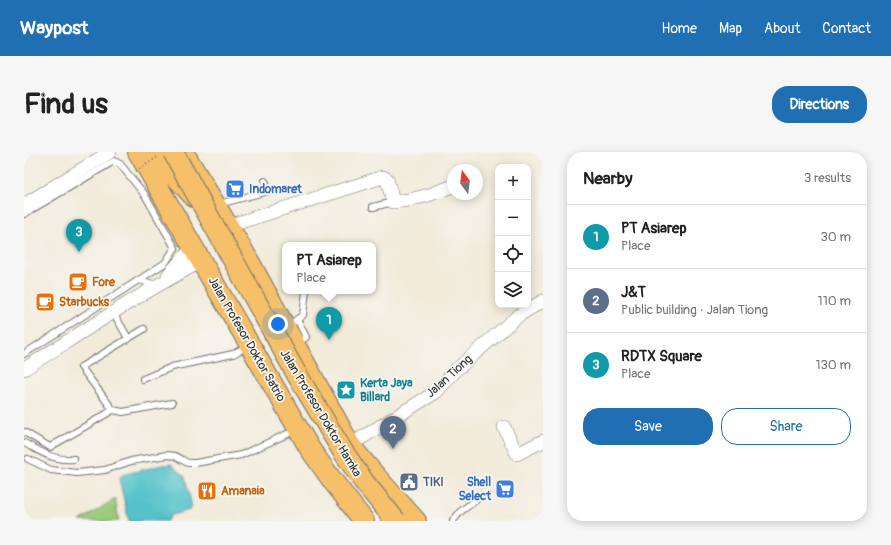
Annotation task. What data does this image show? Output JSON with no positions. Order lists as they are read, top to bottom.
{
  "streets": {
    "main road": ["Jalan Profesor Doktor Satrio", "Jalan Profesor Doktor Hamka"],
    "street": ["Jalan Tiong"]
  },
  "places": {
    "supermarket": ["Indomaret", "Shell Select"],
    "cafe": ["Fore", "Starbucks"],
    "place": ["Kerta Jaya Billard"],
    "public building": ["TIKI"],
    "restaurant": ["Amanaia"]
  },
  "north": "top",
  "page": {
    "header": "Waypost",
    "nav": [
      "Home",
      "Map",
      "About",
      "Contact"
    ],
    "buttons": [
      "Directions",
      ["Save", "Share"]
    ],
    "title": "Find us",
    "heading": ["Nearby", "3 results"],
    "map_buttons": ["+", "−"],
    "list": [
      {
        "mark": "1",
        "name": "PT Asiarep",
        "note": "Place",
        "value": "30 m"
      },
      {
        "mark": "2",
        "name": "J&T",
        "note": "Public building · Jalan Tiong",
        "value": "110 m"
      },
      {
        "mark": "3",
        "name": "RDTX Square",
        "note": "Place",
        "value": "130 m"
      }
    ],
    "pins": ["3", "1", "2"],
    "popup": ["PT Asiarep", "Place"]
  }
}
